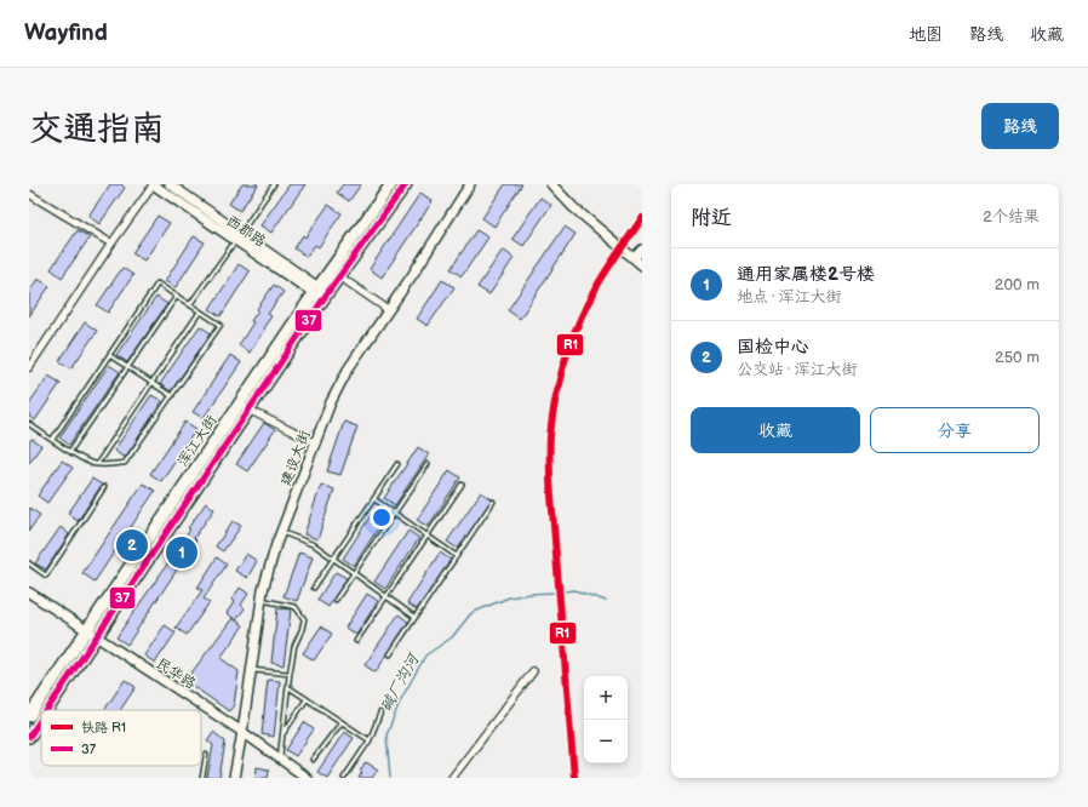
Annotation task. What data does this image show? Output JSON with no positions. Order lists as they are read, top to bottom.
{
  "streets": {
    "main road": ["浑江大街"],
    "street": ["西郡路", "建设大街", "民华路"]
  },
  "crossings": [
    ["西郡路", "浑江大街"],
    ["浑江大街", "民华路"],
    ["建设大街", "民华路"]
  ],
  "water": ["碱厂沟河"],
  "lines": ["transit line 37", "rail line R1"],
  "legend": ["铁路 R1", "37"],
  "page": {
    "header": "Wayfind",
    "nav": ["地图", "路线", "收藏"],
    "buttons": [
      "路线",
      ["收藏", "分享"]
    ],
    "title": "交通指南",
    "heading": ["附近", "2个结果"],
    "list": [
      {
        "mark": "1",
        "name": "通用家属楼2号楼",
        "note": "地点 · 浑江大街",
        "value": "200 m"
      },
      {
        "mark": "2",
        "name": "国检中心",
        "note": "公交站 · 浑江大街",
        "value": "250 m"
      }
    ],
    "pins": ["2", "1"],
    "map_buttons": ["+", "−"]
  }
}
